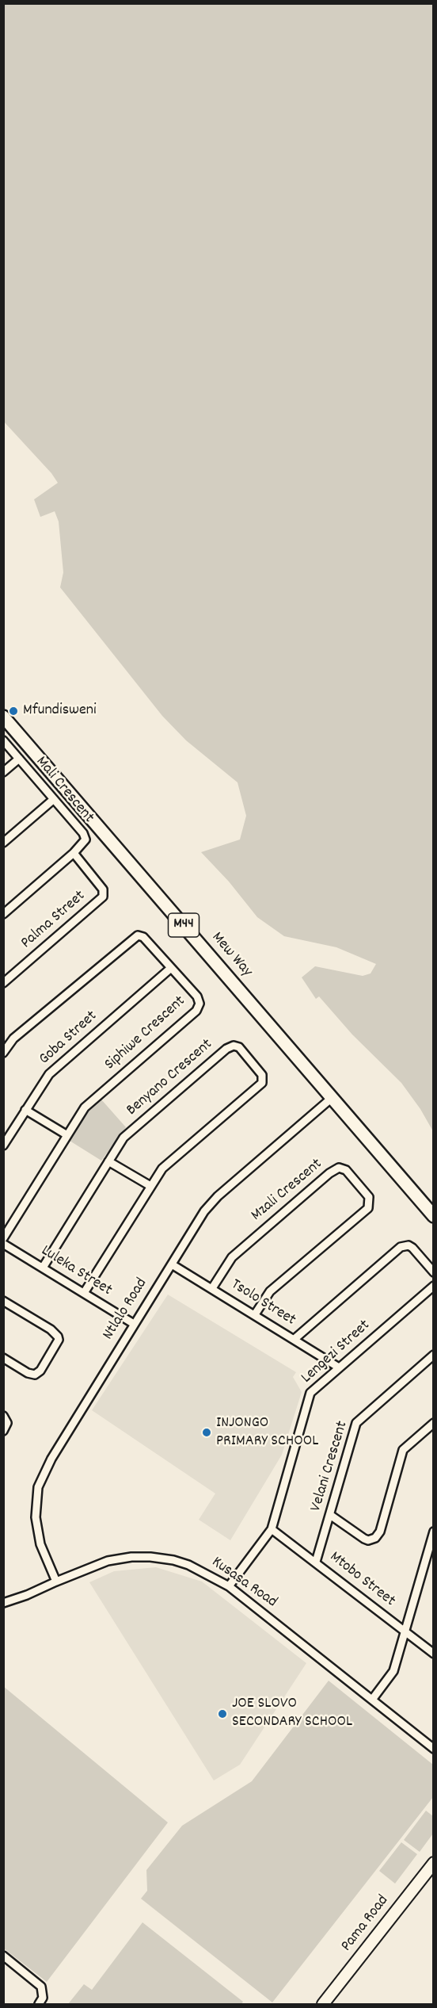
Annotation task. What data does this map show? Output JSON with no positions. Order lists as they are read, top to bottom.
{
  "streets": {
    "main road": ["M44", "Mew Way"],
    "street": [
      "Mali Crescent",
      "Palma Street",
      "Siphiwe Crescent",
      "Goba Street",
      "Benyano Crescent",
      "Mzali Crescent",
      "Luleka Street",
      "Tsolo Street",
      "Ntlalo Road",
      "Lengezi Street",
      "Velani Crescent",
      "Mtobo Street",
      "Kusasa Road",
      "Pama Road"
    ]
  },
  "crossings": [
    ["Mali Crescent", "Palma Street"],
    ["Mew Way", "Ntlalo Road"],
    ["Siphiwe Crescent", "Goba Street"],
    ["Benyano Crescent", "Luleka Street"],
    ["Mzali Crescent", "Tsolo Street"],
    ["Luleka Street", "Ntlalo Road"],
    ["Tsolo Street", "Ntlalo Road"],
    ["Tsolo Street", "Lengezi Street"],
    ["Ntlalo Road", "Kusasa Road"],
    ["Lengezi Street", "Mtobo Street"],
    ["Lengezi Street", "Kusasa Road"],
    ["Velani Crescent", "Mtobo Street"]
  ],
  "places": ["Mfundisweni", "INJONGO PRIMARY SCHOOL", "JOE SLOVO SECONDARY SCHOOL"]
}
